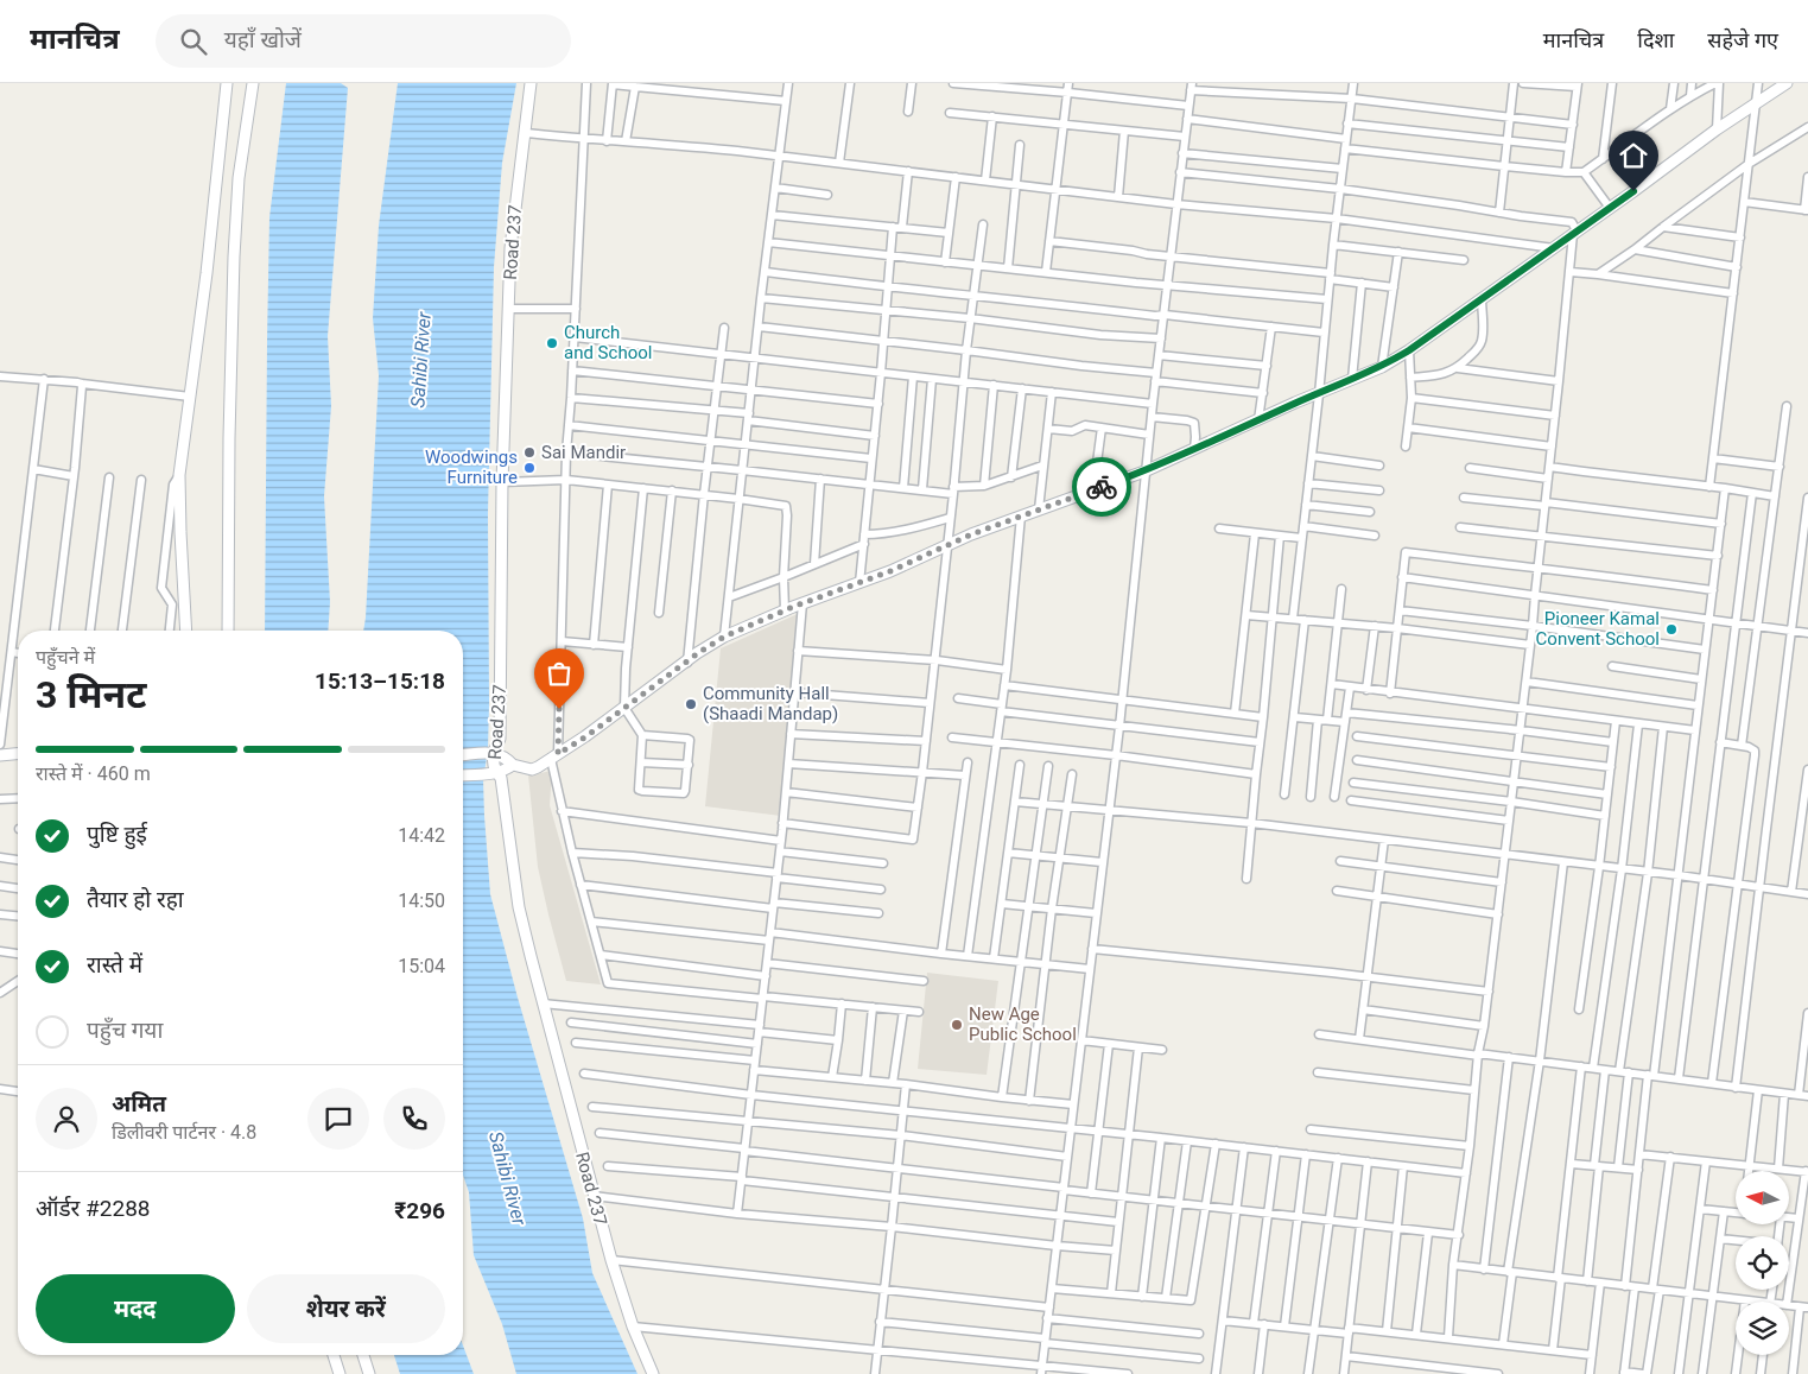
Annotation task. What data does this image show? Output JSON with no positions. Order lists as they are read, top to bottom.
{
  "streets": {
    "street": ["Road 237"]
  },
  "water": ["Sahibi River"],
  "places": [
    "Church and School",
    "Sai Mandir",
    "Woodwings Furniture",
    "Pioneer Kamal Convent School",
    "Community Hall (Shaadi Mandap)",
    "New Age Public School"
  ],
  "north": "left",
  "page": {
    "header": "मानचित्र",
    "search": "यहाँ खोजें",
    "nav": ["मानचित्र", "दिशा", "सहेजे गए"],
    "heading": ["3 मिनट", "पहुँचने में", "15:13–15:18"],
    "panel": [
      "अमित",
      "डिलीवरी पार्टनर · 4.8",
      "ऑर्डर #2288",
      "₹296"
    ],
    "bar": "रास्ते में · 460 m",
    "list": [
      ["पुष्टि हुई", "14:42"],
      ["तैयार हो रहा", "14:50"],
      ["रास्ते में", "15:04"],
      "पहुँच गया"
    ],
    "buttons": ["मदद", "शेयर करें"]
  }
}
